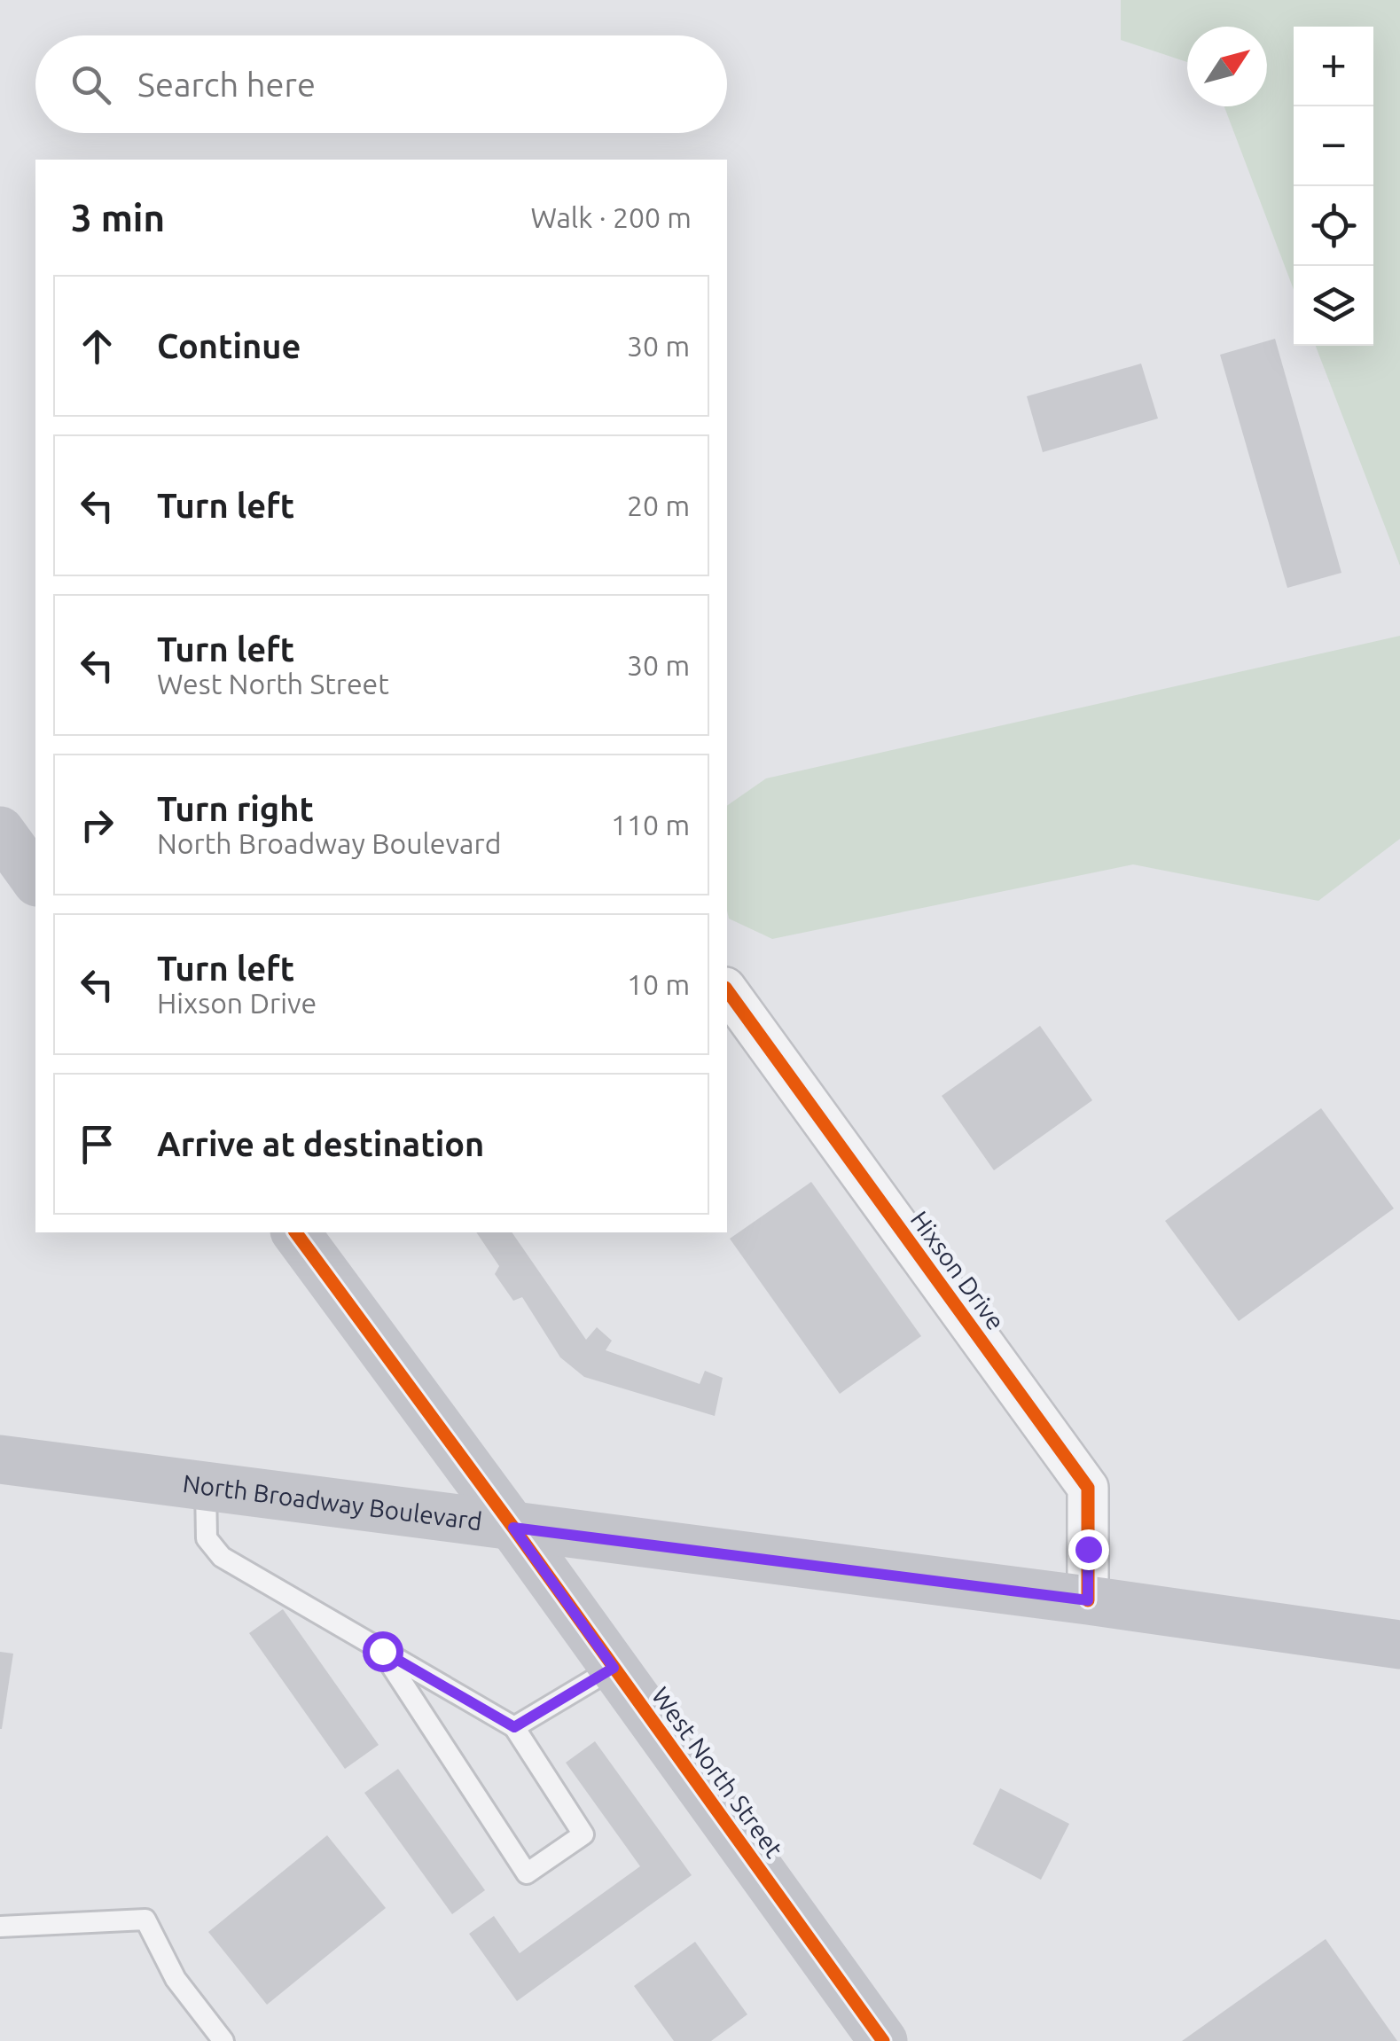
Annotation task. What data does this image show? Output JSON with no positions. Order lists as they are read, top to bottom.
{
  "streets": {
    "main road": ["North Broadway Boulevard", "West North Street"],
    "street": ["Hixson Drive"]
  },
  "crossings": [
    ["Hixson Drive", "North Broadway Boulevard"],
    ["North Broadway Boulevard", "West North Street"]
  ],
  "north": "top right",
  "page": {
    "map_buttons": ["+", "−"],
    "search": "Search here",
    "heading": ["3 min", "Walk · 200 m"],
    "list": [
      ["Continue", "30 m"],
      ["Turn left", "20 m"],
      ["Turn left", "West North Street", "30 m"],
      ["Turn right", "North Broadway Boulevard", "110 m"],
      ["Turn left", "Hixson Drive", "10 m"],
      "Arrive at destination"
    ]
  }
}
